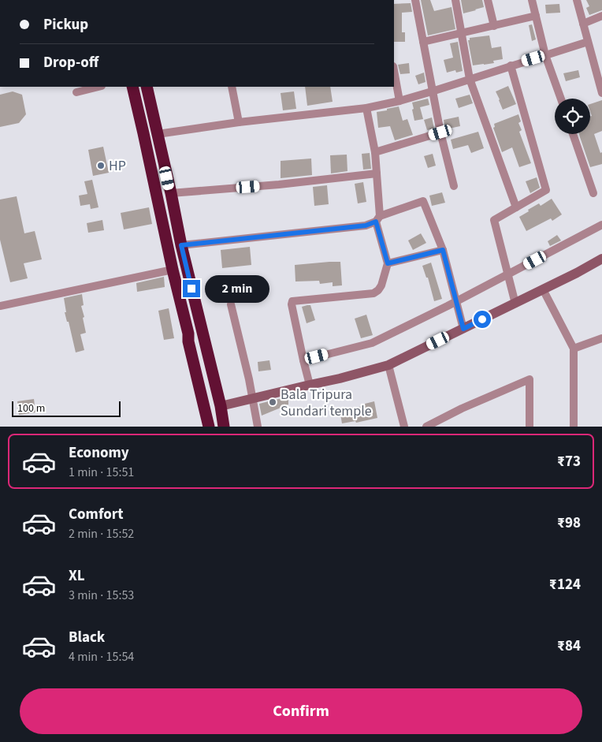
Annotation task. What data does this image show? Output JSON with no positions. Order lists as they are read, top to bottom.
{
  "places": ["HP", "Bala Tripura Sundari temple"],
  "scale_bar": "100 m",
  "page": {
    "banner": ["Pickup", "Drop-off"],
    "bubble": "2 min",
    "scale": "100 m",
    "list": [
      {
        "name": "Economy",
        "note": "1 min · 15:51",
        "value": "₹73"
      },
      {
        "name": "Comfort",
        "note": "2 min · 15:52",
        "value": "₹98"
      },
      {
        "name": "XL",
        "note": "3 min · 15:53",
        "value": "₹124"
      },
      {
        "name": "Black",
        "note": "4 min · 15:54",
        "value": "₹84"
      }
    ],
    "buttons": "Confirm"
  }
}
